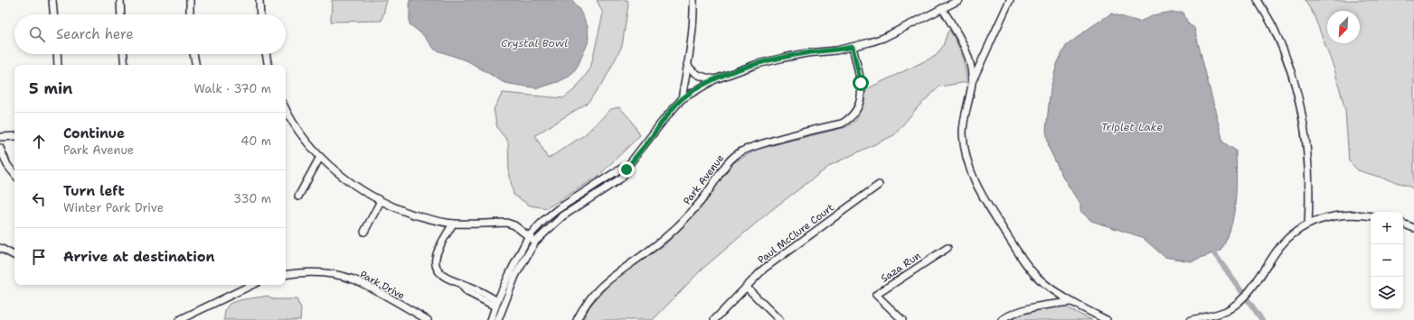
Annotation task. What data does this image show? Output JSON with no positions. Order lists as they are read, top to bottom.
{
  "streets": {
    "street": [
      "Park Avenue",
      "Paul McClure Court",
      "Saza Run",
      "Park Drive"
    ]
  },
  "water": ["Crystal Bowl", "Triplet Lake"],
  "north": "bottom left",
  "page": {
    "search": "Search here",
    "heading": ["5 min", "Walk · 370 m"],
    "list": [
      ["Continue", "Park Avenue", "40 m"],
      ["Turn left", "Winter Park Drive", "330 m"],
      "Arrive at destination"
    ],
    "map_buttons": ["+", "−"]
  }
}
